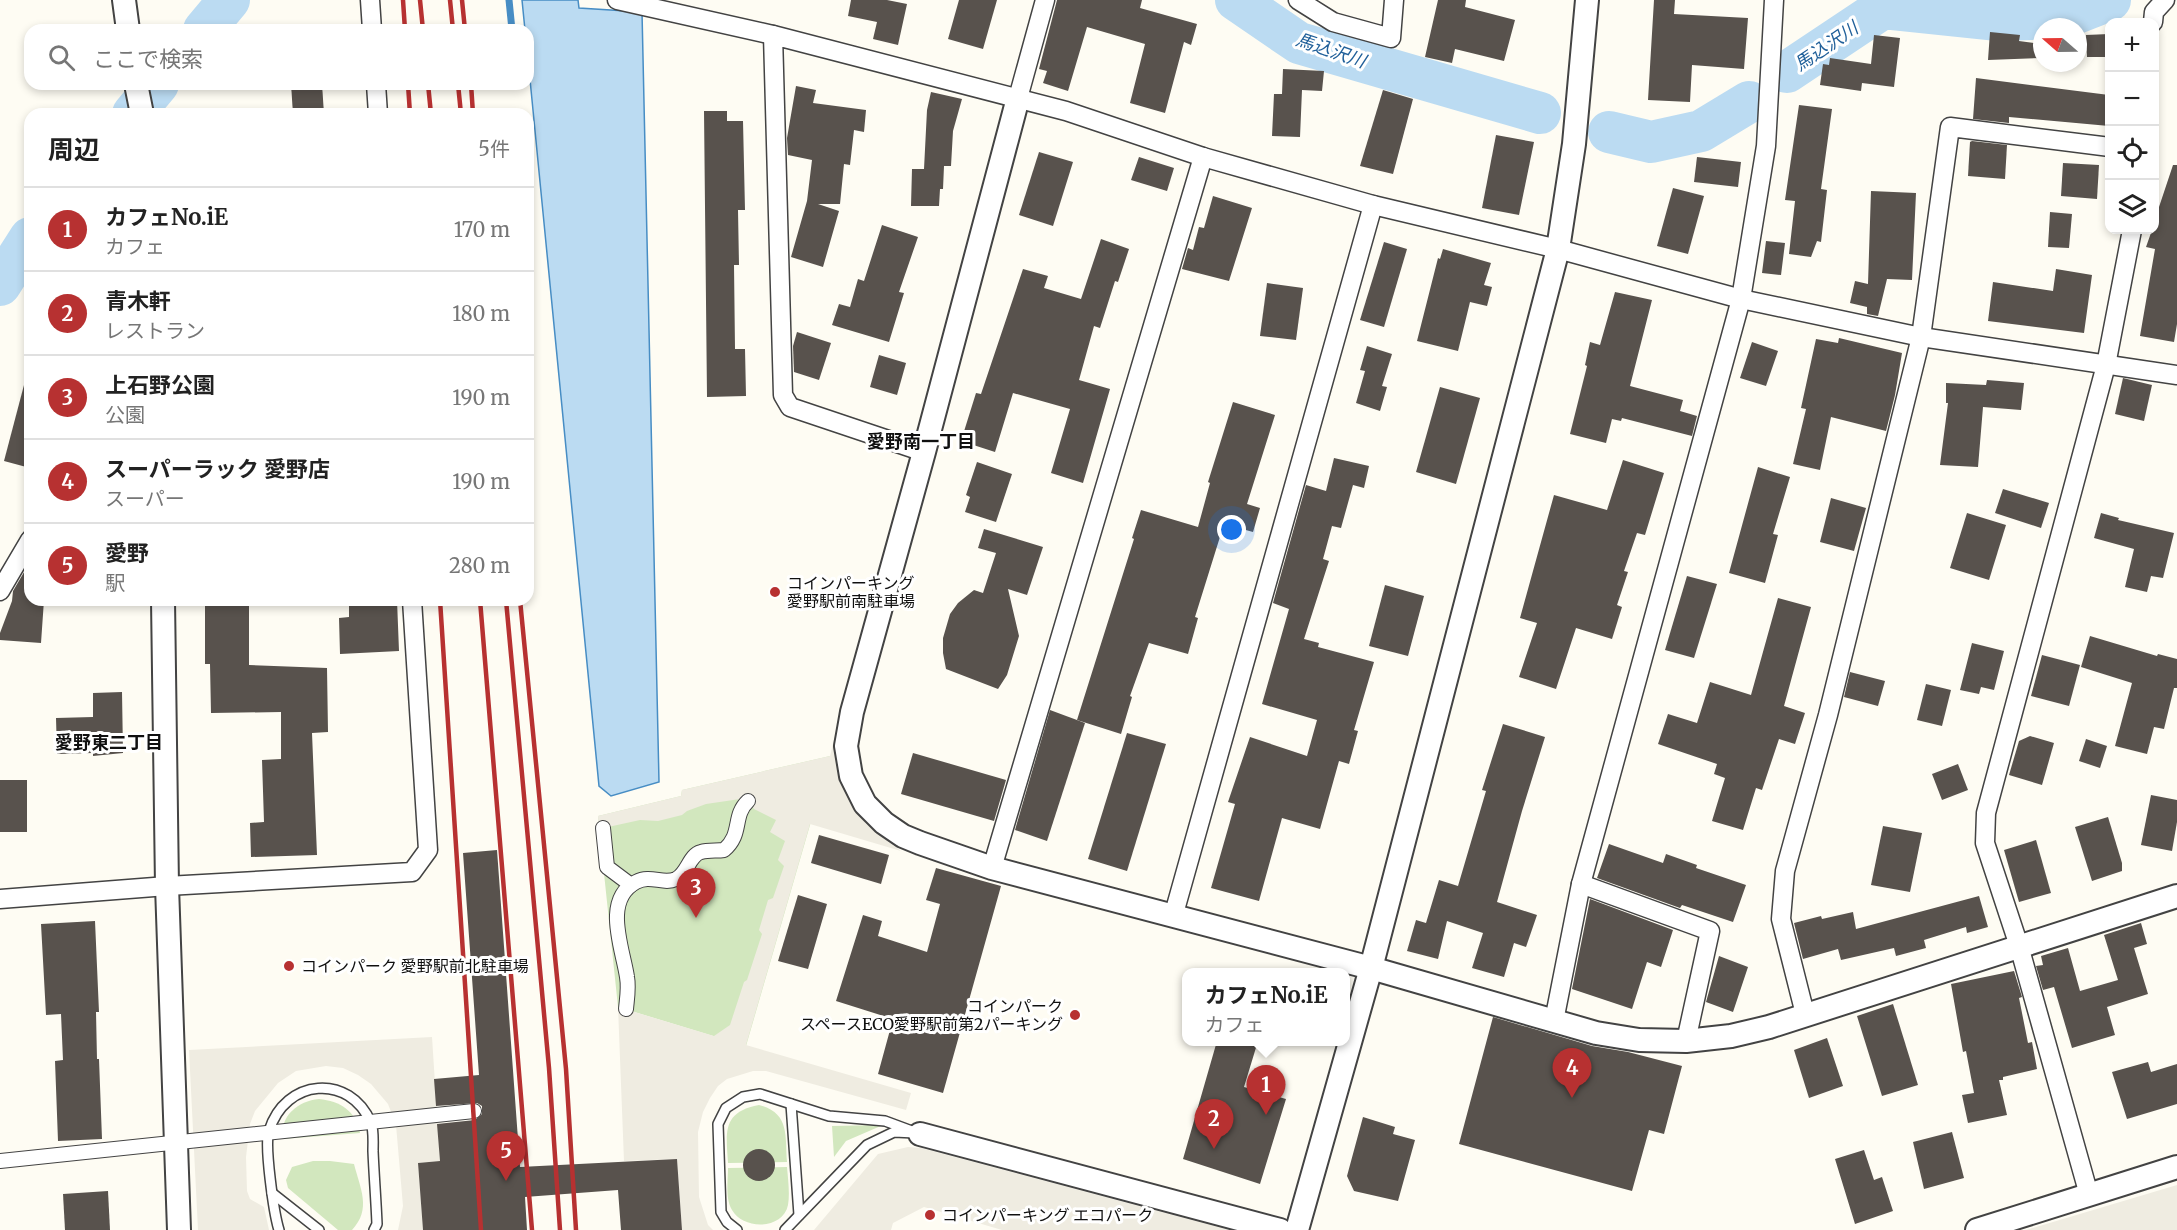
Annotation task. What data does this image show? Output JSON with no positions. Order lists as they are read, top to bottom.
{
  "districts": ["愛野南一丁目", "愛野東二丁目"],
  "water": ["馬込沢川"],
  "places": [
    "コインパーキング 愛野駅前南駐車場",
    "コインパーク 愛野駅前北駐車場",
    "コインパーク スペースECO愛野駅前第2パーキング",
    "コインパーキング エコパーク"
  ],
  "north": "left",
  "page": {
    "map_buttons": ["+", "−"],
    "search": "ここで検索",
    "heading": ["周辺", "5件"],
    "list": [
      {
        "mark": "1",
        "name": "カフェNo.iE",
        "note": "カフェ",
        "value": "170 m"
      },
      {
        "mark": "2",
        "name": "青木軒",
        "note": "レストラン",
        "value": "180 m"
      },
      {
        "mark": "3",
        "name": "上石野公園",
        "note": "公園",
        "value": "190 m"
      },
      {
        "mark": "4",
        "name": "スーパーラック 愛野店",
        "note": "スーパー",
        "value": "190 m"
      },
      {
        "mark": "5",
        "name": "愛野",
        "note": "駅",
        "value": "280 m"
      }
    ],
    "pins": [
      "3",
      "4",
      "1",
      "2",
      "5"
    ],
    "popup": ["カフェNo.iE", "カフェ"]
  }
}
